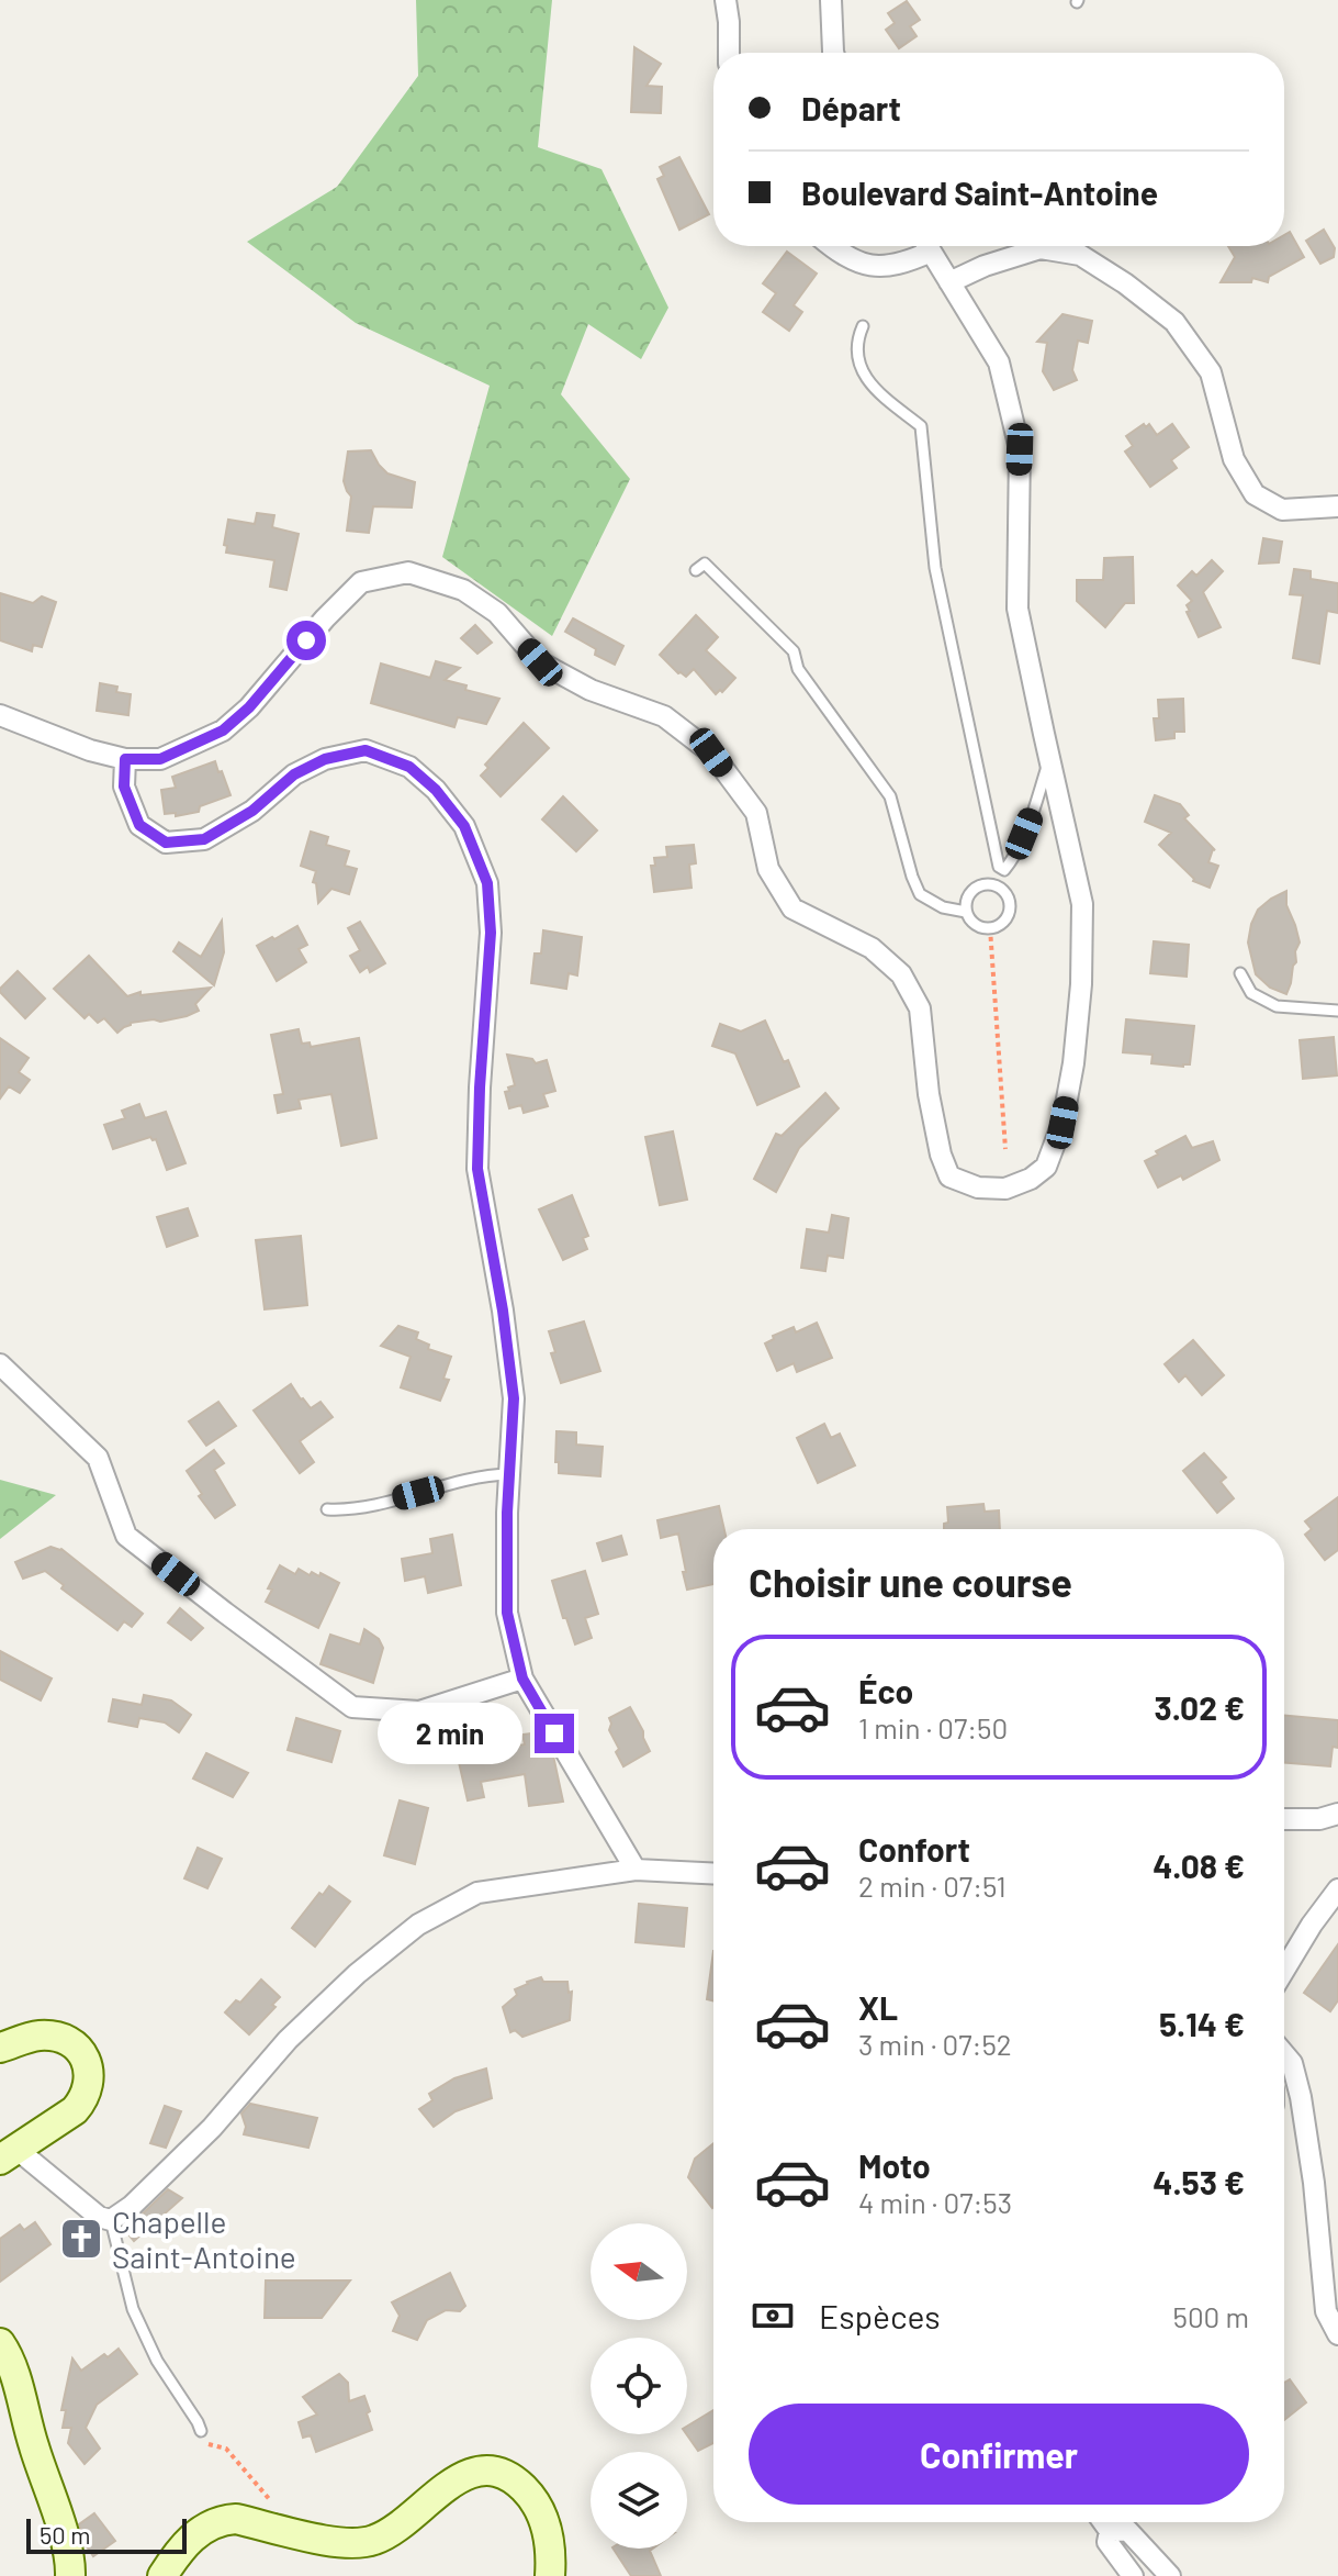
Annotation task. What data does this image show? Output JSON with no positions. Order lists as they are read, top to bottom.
{
  "places": {
    "church": ["Chapelle Saint-Antoine"]
  },
  "scale_bar": "50 m",
  "north": "left",
  "page": {
    "banner": ["Départ", "Boulevard Saint-Antoine"],
    "heading": "Choisir une course",
    "list": [
      {
        "name": "Éco",
        "note": "1 min · 07:50",
        "value": "3.02 €"
      },
      {
        "name": "Confort",
        "note": "2 min · 07:51",
        "value": "4.08 €"
      },
      {
        "name": "XL",
        "note": "3 min · 07:52",
        "value": "5.14 €"
      },
      {
        "name": "Moto",
        "note": "4 min · 07:53",
        "value": "4.53 €"
      }
    ],
    "bubble": "2 min",
    "pay": ["Espèces", "500 m"],
    "buttons": "Confirmer",
    "scale": "50 m"
  }
}
